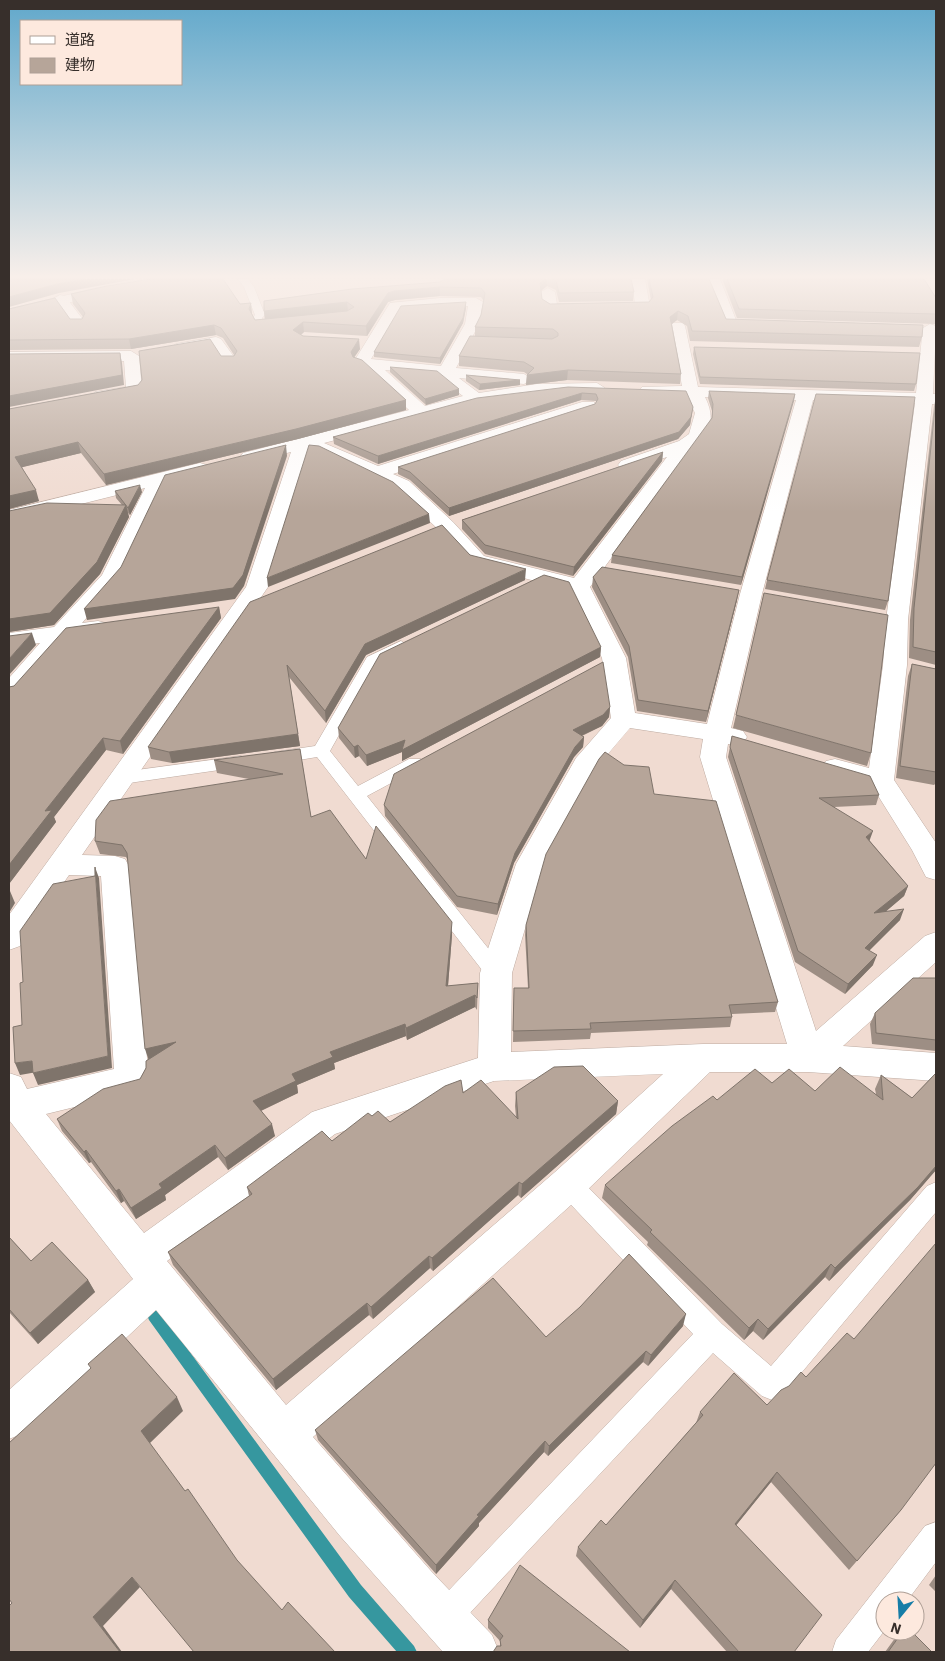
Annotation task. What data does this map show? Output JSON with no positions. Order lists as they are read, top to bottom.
{
  "legend": ["道路", "建物"],
  "north": "bottom"
}
